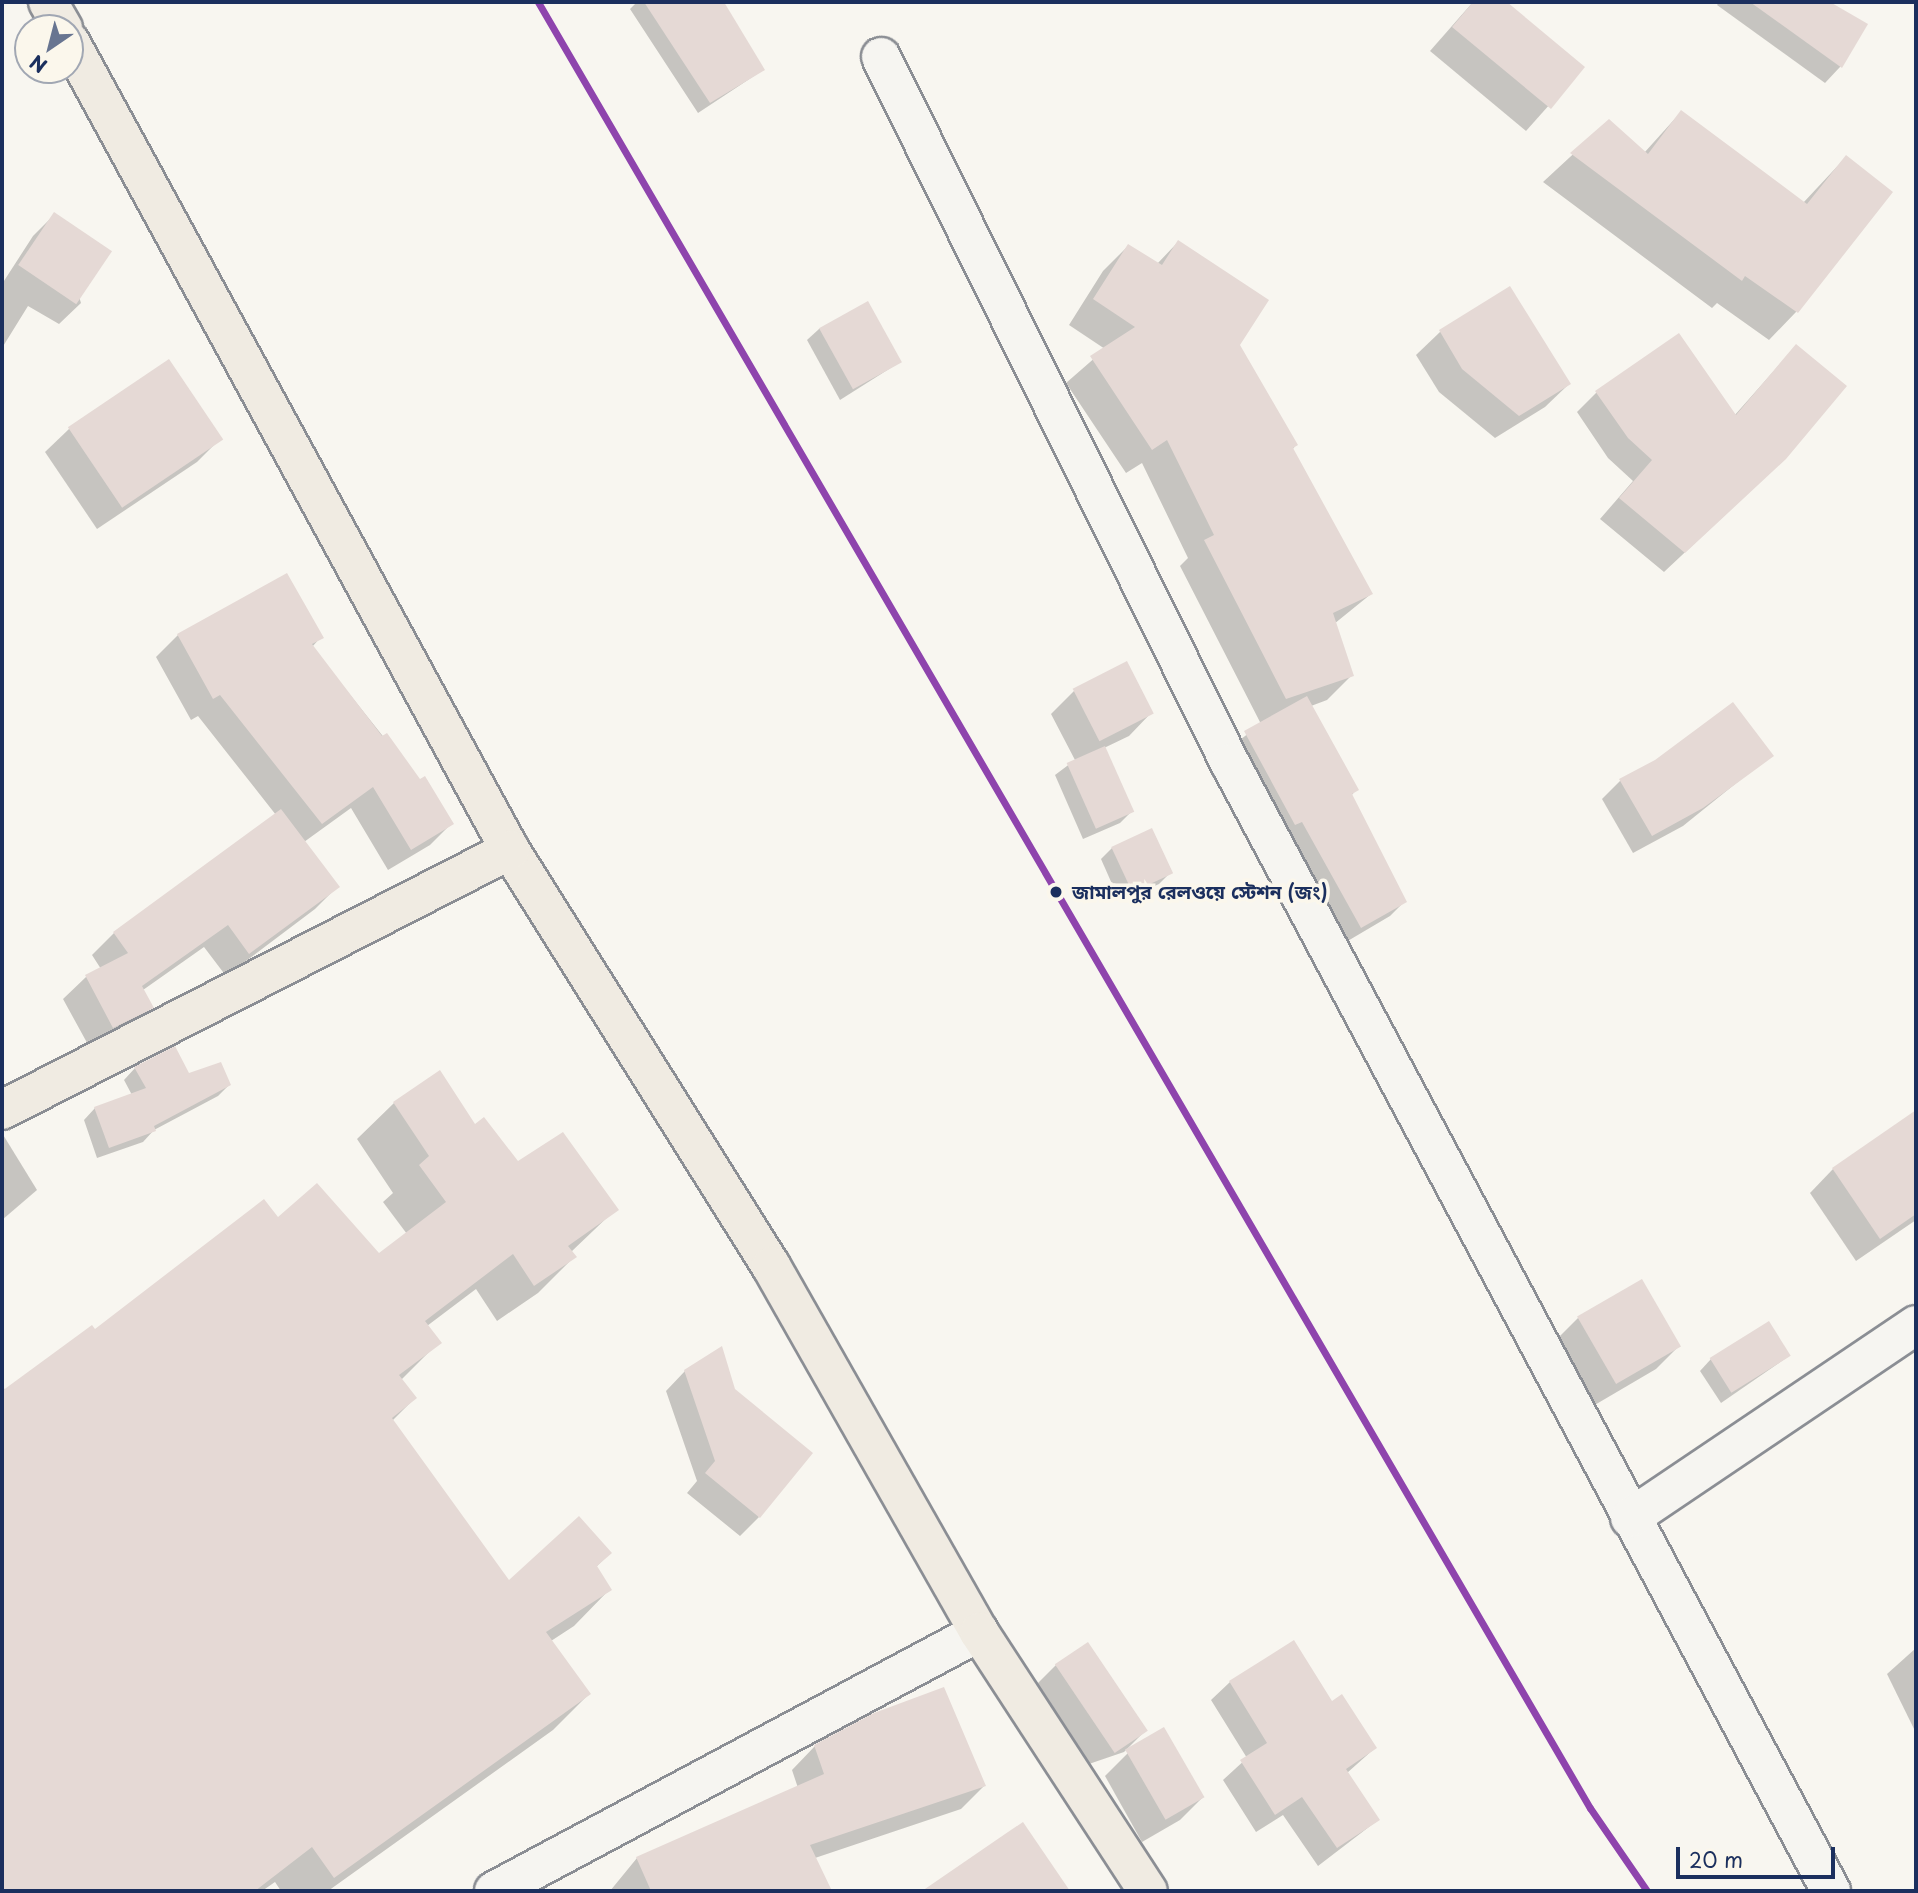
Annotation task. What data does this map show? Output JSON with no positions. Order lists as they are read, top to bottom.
{
  "places": ["জামালপুর রেলওয়ে স্টেশন (জং)"],
  "scale_bar": "20 m",
  "north": "bottom left"
}
